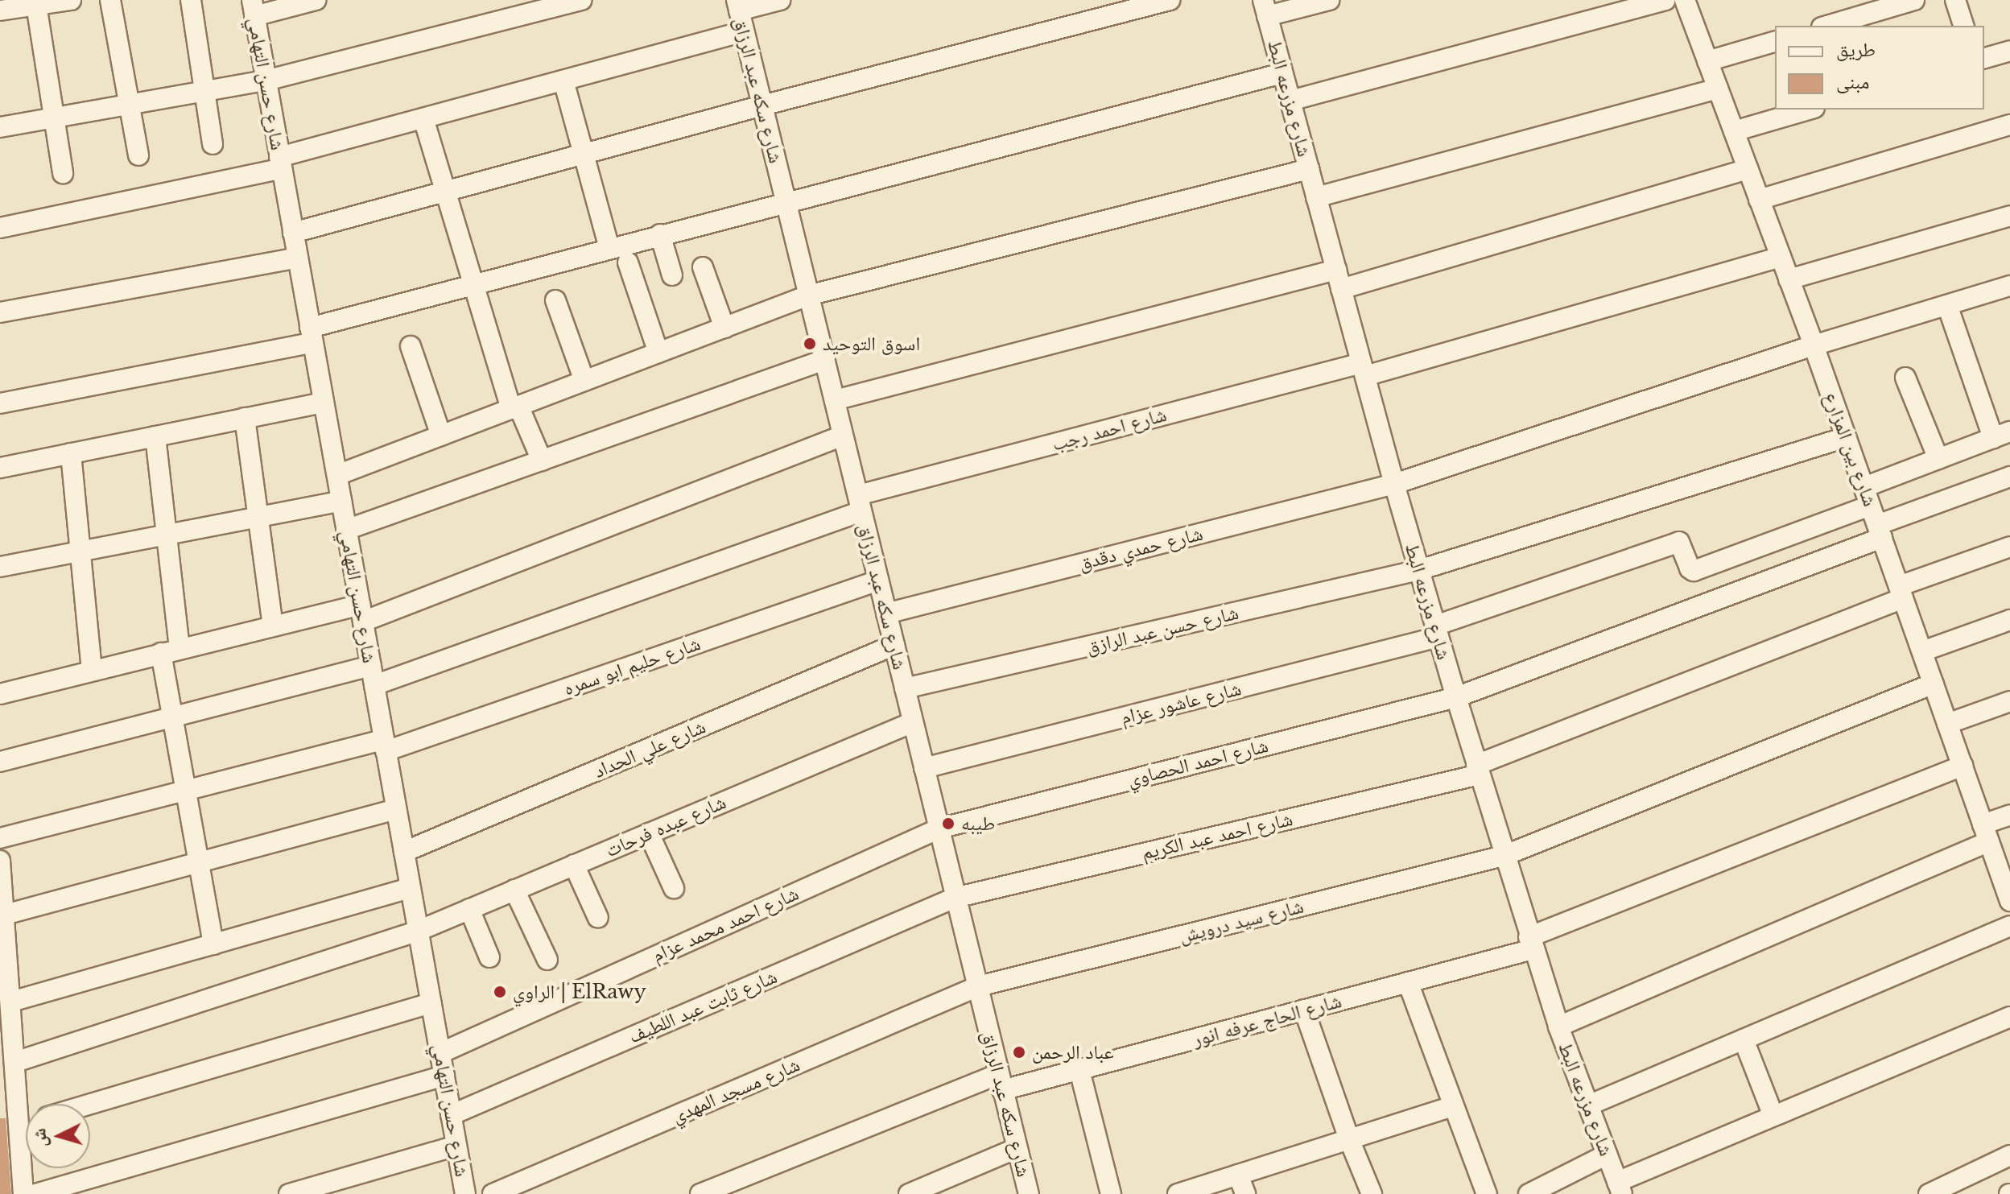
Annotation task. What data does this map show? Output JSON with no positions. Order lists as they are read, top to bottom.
{
  "streets": {
    "street": [
      "شارع حسن التهامي",
      "شارع سكه عبد الرزاق",
      "شارع مزرعه البط",
      "شارع احمد رجب",
      "شارع بين المزارع",
      "شارع حمدي دقدق",
      "شارع حسن عبد الرازق",
      "شارع حليم ابو سمره",
      "شارع عاشور عزام",
      "شارع علي الحداد",
      "شارع احمد الحصاوي",
      "شارع عبده فرحات",
      "شارع احمد عبد الكريم",
      "شارع سيد درويش",
      "شارع احمد محمد عزام",
      "شارع ثابت عبد اللطيف",
      "شارع الحاج عرفه انور",
      "شارع مسجد المهدي"
    ]
  },
  "crossings": [
    ["شارع حسن التهامي", "شارع احمد رجب"],
    ["شارع حسن التهامي", "شارع حليم ابو سمره"],
    ["شارع حسن التهامي", "شارع علي الحداد"],
    ["شارع حسن التهامي", "شارع عبده فرحات"],
    ["شارع حسن التهامي", "شارع احمد محمد عزام"],
    ["شارع حسن التهامي", "شارع ثابت عبد اللطيف"],
    ["شارع سكه عبد الرزاق", "شارع احمد رجب"],
    ["شارع سكه عبد الرزاق", "شارع حمدي دقدق"],
    ["شارع سكه عبد الرزاق", "شارع حسن عبد الرازق"],
    ["شارع سكه عبد الرزاق", "شارع حليم ابو سمره"],
    ["شارع سكه عبد الرزاق", "شارع عاشور عزام"],
    ["شارع سكه عبد الرزاق", "شارع علي الحداد"],
    ["شارع سكه عبد الرزاق", "شارع احمد الحصاوي"],
    ["شارع سكه عبد الرزاق", "شارع عبده فرحات"],
    ["شارع سكه عبد الرزاق", "شارع احمد عبد الكريم"],
    ["شارع سكه عبد الرزاق", "شارع سيد درويش"],
    ["شارع سكه عبد الرزاق", "شارع احمد محمد عزام"],
    ["شارع سكه عبد الرزاق", "شارع ثابت عبد اللطيف"],
    ["شارع سكه عبد الرزاق", "شارع الحاج عرفه انور"],
    ["شارع سكه عبد الرزاق", "شارع مسجد المهدي"],
    ["شارع مزرعه البط", "شارع احمد رجب"],
    ["شارع مزرعه البط", "شارع حمدي دقدق"],
    ["شارع مزرعه البط", "شارع حسن عبد الرازق"],
    ["شارع مزرعه البط", "شارع عاشور عزام"],
    ["شارع مزرعه البط", "شارع احمد الحصاوي"],
    ["شارع مزرعه البط", "شارع احمد عبد الكريم"],
    ["شارع مزرعه البط", "شارع سيد درويش"],
    ["شارع مزرعه البط", "شارع الحاج عرفه انور"],
    ["شارع احمد رجب", "شارع بين المزارع"],
    ["شارع بين المزارع", "شارع حمدي دقدق"],
    ["شارع بين المزارع", "شارع حسن عبد الرازق"],
    ["شارع بين المزارع", "شارع عاشور عزام"],
    ["شارع بين المزارع", "شارع احمد الحصاوي"],
    ["شارع بين المزارع", "شارع احمد عبد الكريم"],
    ["شارع بين المزارع", "شارع سيد درويش"],
    ["شارع بين المزارع", "شارع الحاج عرفه انور"],
    ["شارع احمد الحصاوي", "شارع احمد محمد عزام"],
    ["شارع احمد عبد الكريم", "شارع ثابت عبد اللطيف"],
    ["شارع سيد درويش", "شارع مسجد المهدي"]
  ],
  "places": [
    "اسوق التوحيد",
    "طيبه",
    "الراوي | ElRawy",
    "عباد الرحمن"
  ],
  "legend": ["طريق", "مبنى"],
  "north": "left"
}
